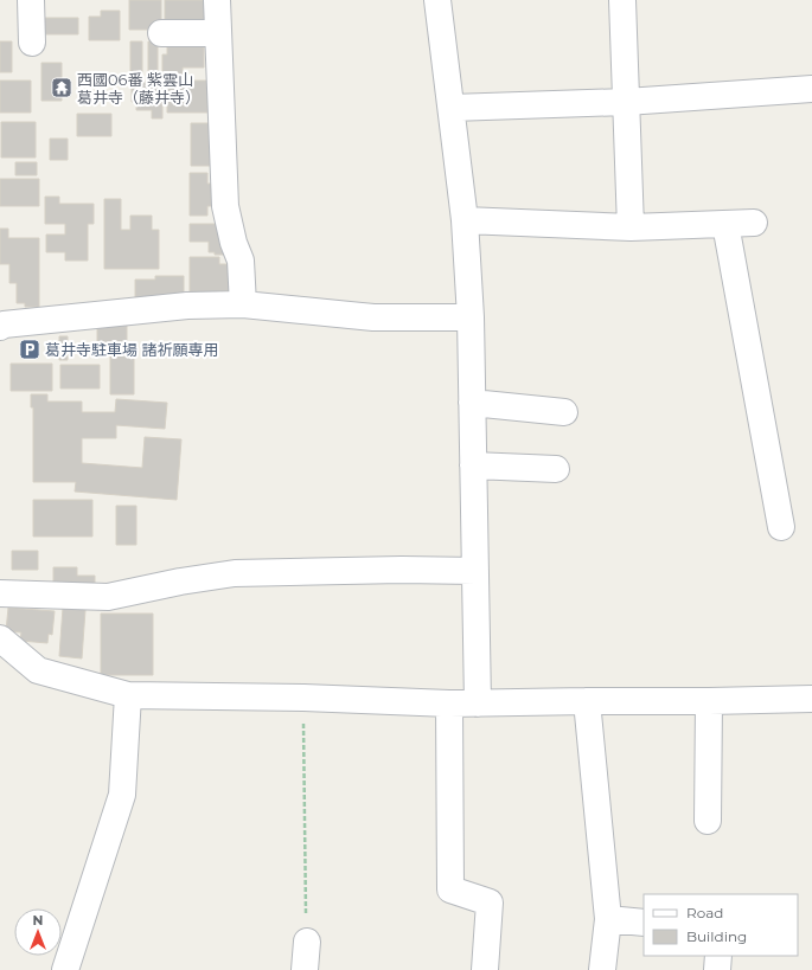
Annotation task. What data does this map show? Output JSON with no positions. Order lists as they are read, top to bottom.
{
  "places": {
    "temple": ["西國06番 紫雲山 葛井寺（藤井寺）"],
    "parking": ["葛井寺駐車場 諸祈願専用"]
  },
  "legend": ["Road", "Building"],
  "north": "top"
}
